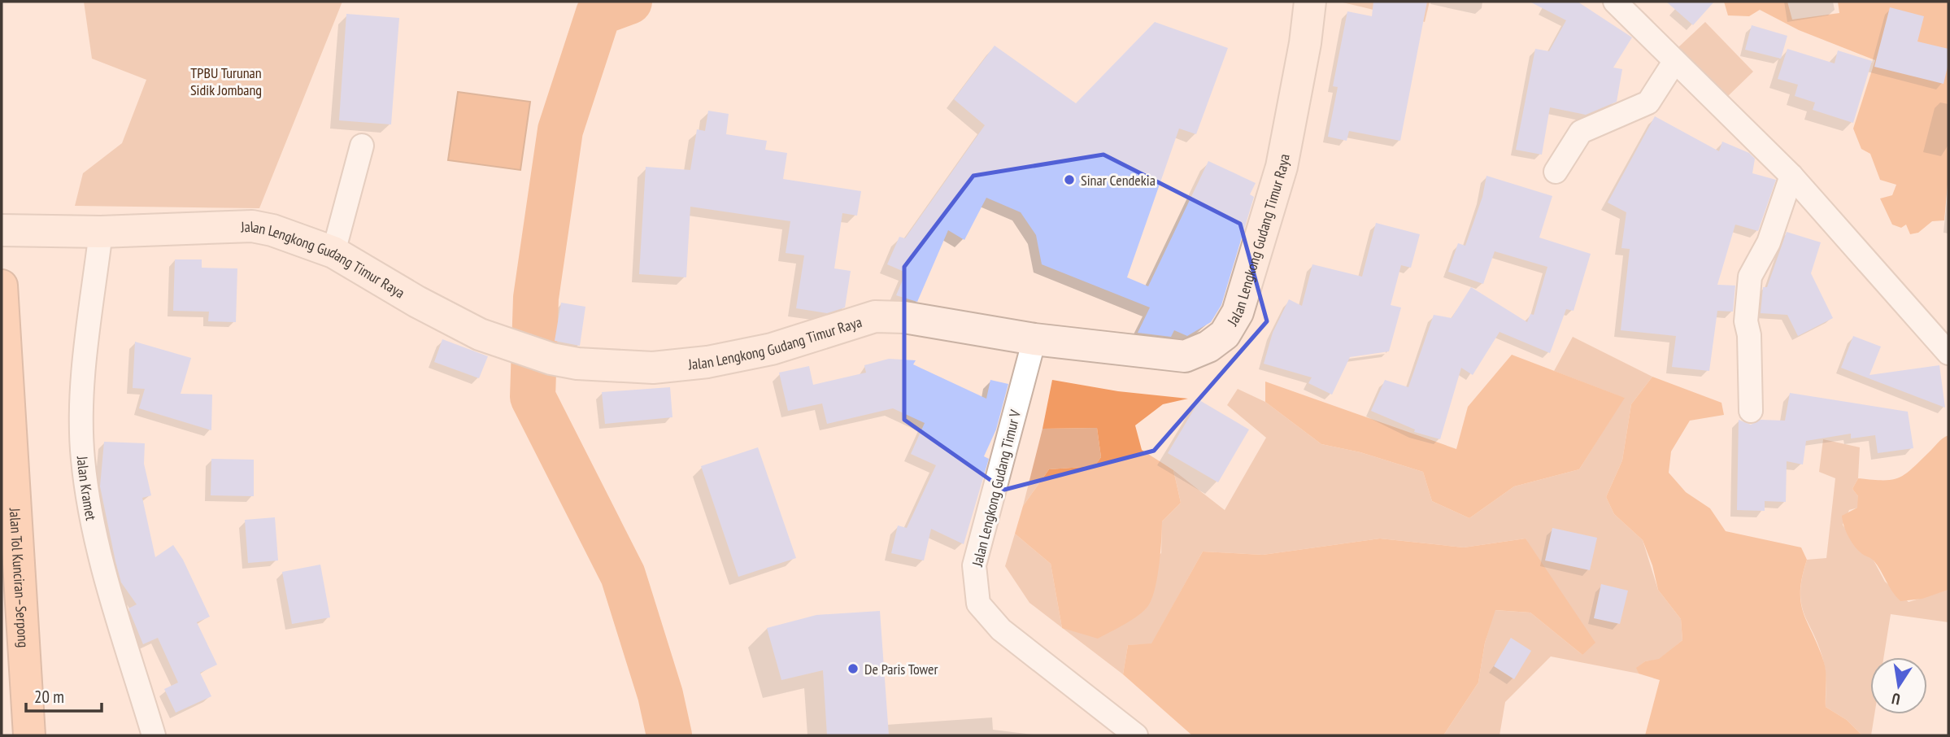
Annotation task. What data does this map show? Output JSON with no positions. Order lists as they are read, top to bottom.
{
  "streets": {
    "highway": ["Jalan Tol Kunciran–Serpong"],
    "street": ["Jalan Lengkong Gudang Timur Raya", "Jalan Kramet", "Jalan Lengkong Gudang Timur V"]
  },
  "crossings": [
    ["Jalan Lengkong Gudang Timur Raya", "Jalan Kramet"],
    ["Jalan Lengkong Gudang Timur Raya", "Jalan Lengkong Gudang Timur V"]
  ],
  "parks": ["TPBU Turunan Sidik Jombang"],
  "places": ["Sinar Cendekia", "De Paris Tower"],
  "scale_bar": "20 m",
  "north": "bottom"
}
